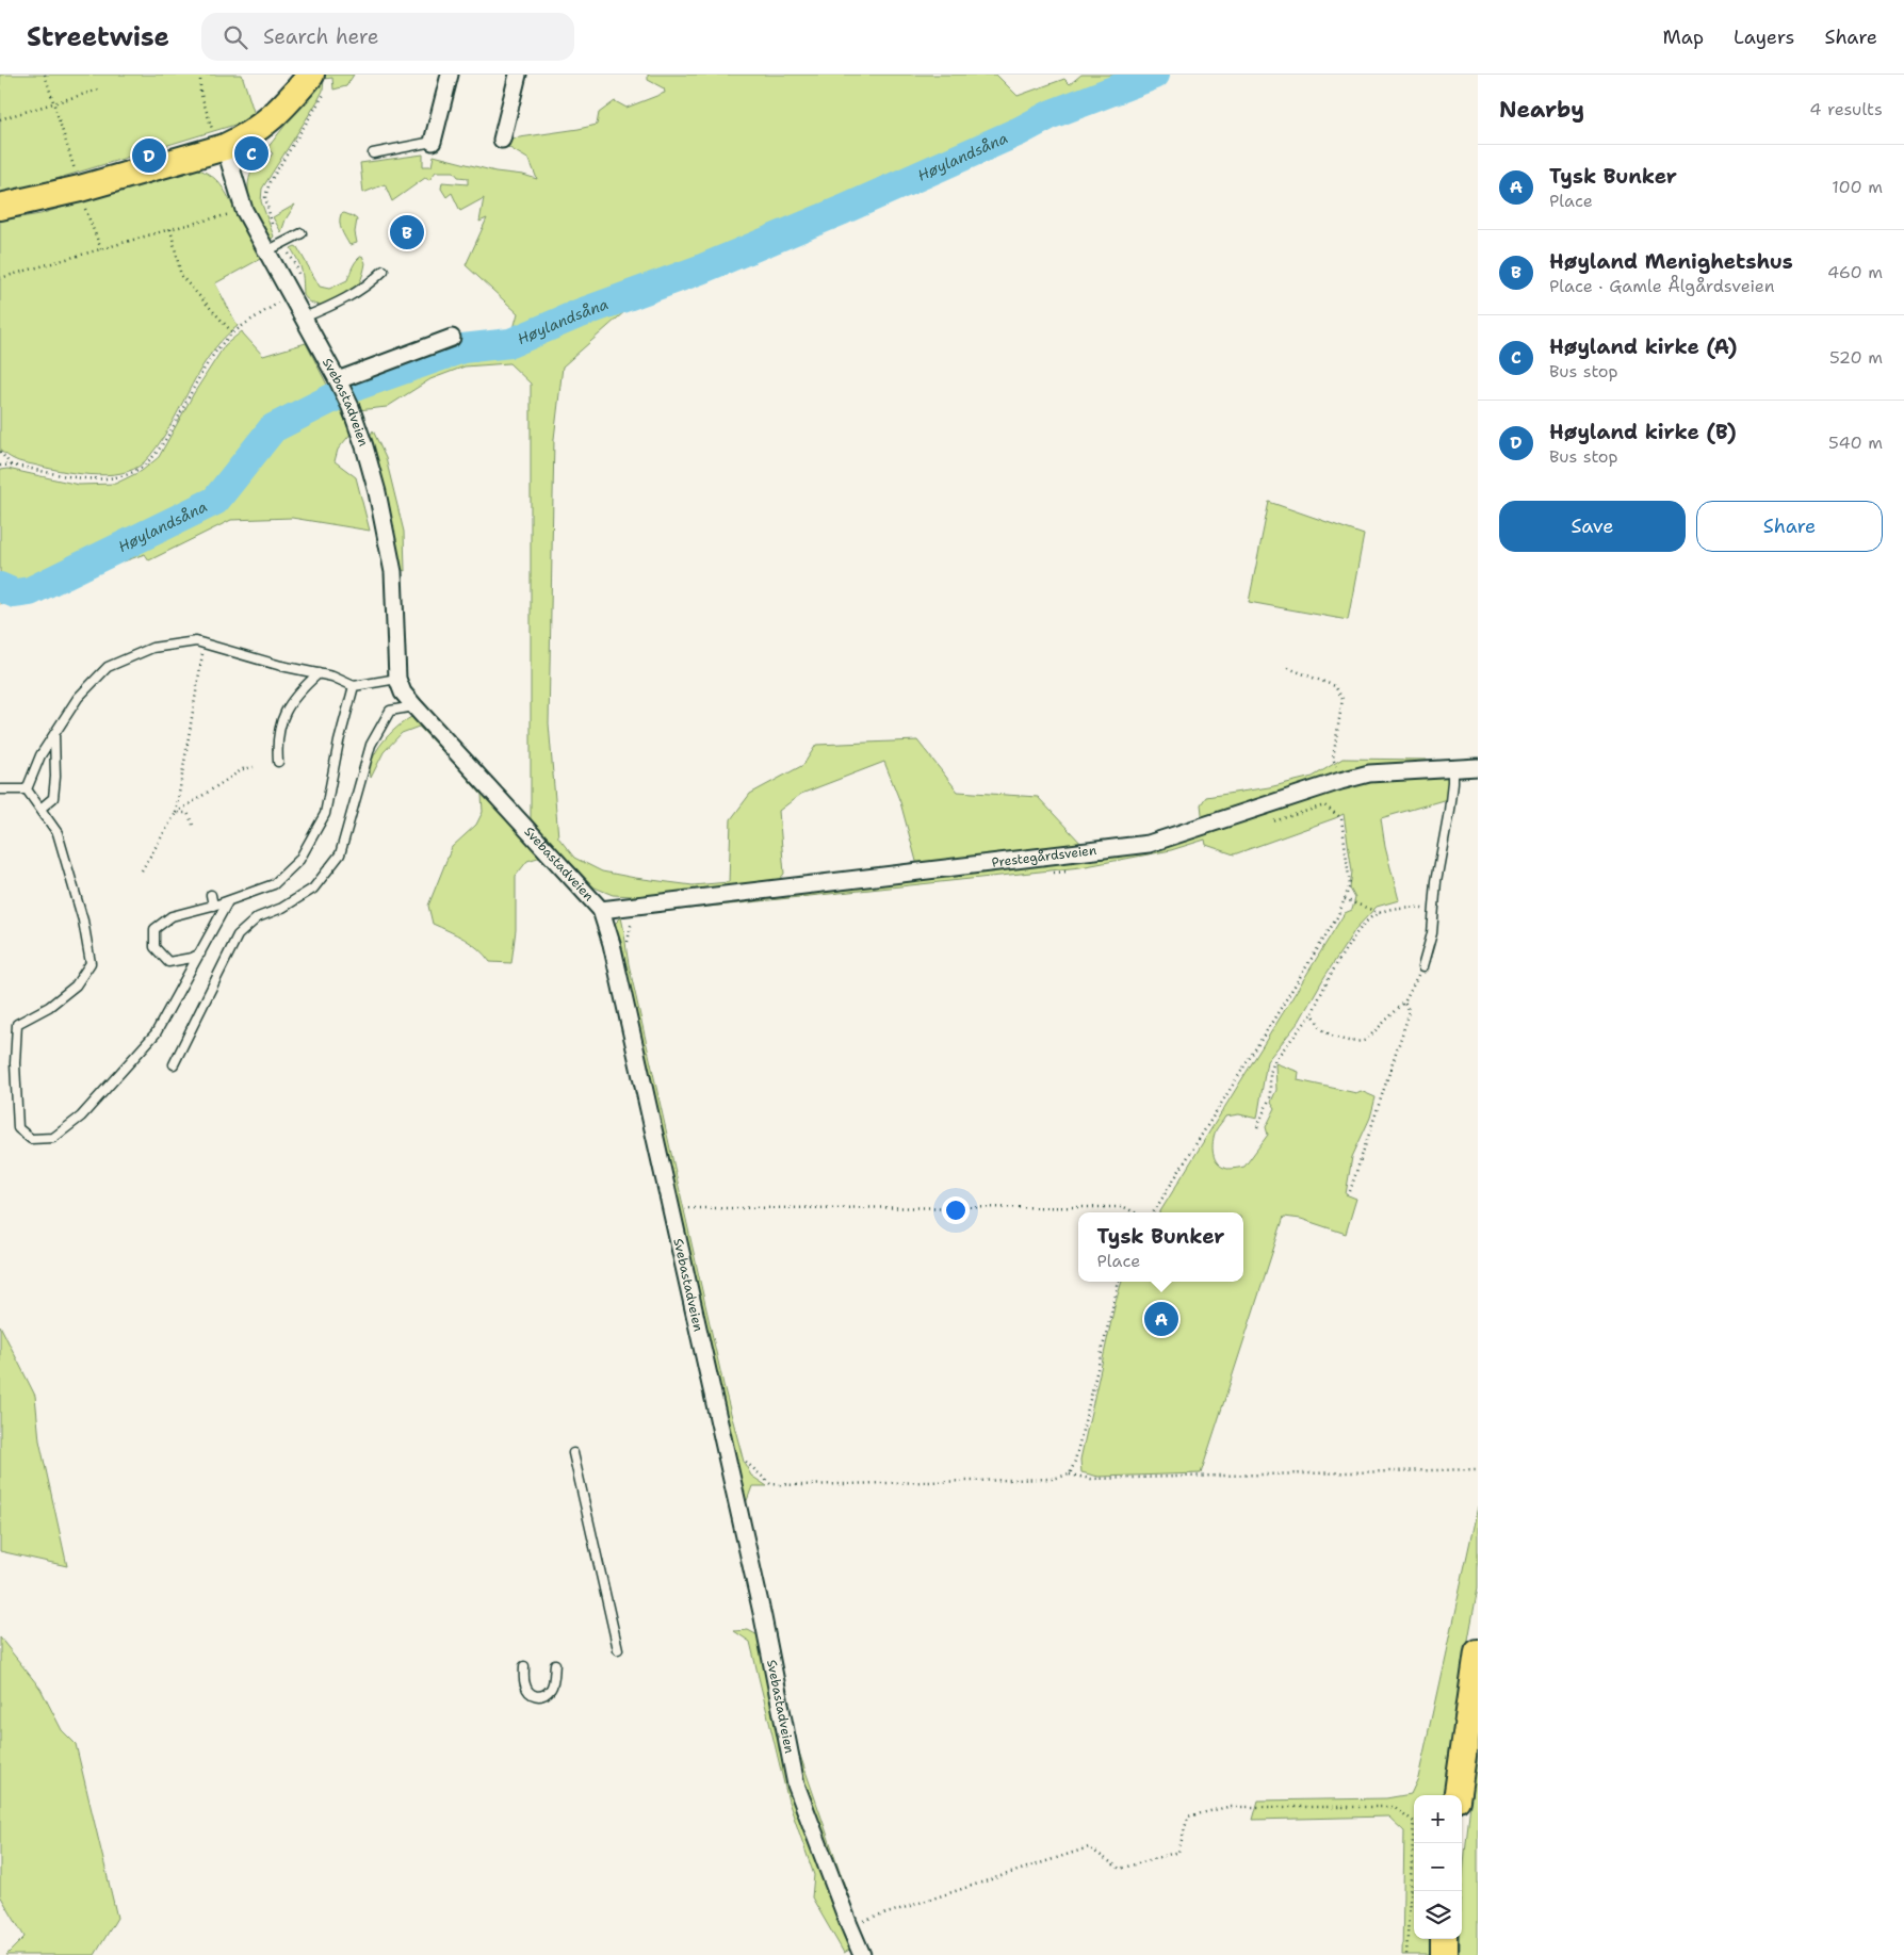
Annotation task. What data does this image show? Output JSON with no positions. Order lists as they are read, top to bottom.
{
  "streets": {
    "street": ["Svebastadveien", "Prestegårdsveien"]
  },
  "crossings": [
    ["Svebastadveien", "Prestegårdsveien"]
  ],
  "water": ["Høylandsåna"],
  "page": {
    "header": "Streetwise",
    "search": "Search here",
    "nav": ["Map", "Layers", "Share"],
    "heading": ["Nearby", "4 results"],
    "pins": [
      "C",
      "D",
      "B",
      "A"
    ],
    "list": [
      {
        "mark": "A",
        "name": "Tysk Bunker",
        "note": "Place",
        "value": "100 m"
      },
      {
        "mark": "B",
        "name": "Høyland Menighetshus",
        "note": "Place · Gamle Ålgårdsveien",
        "value": "460 m"
      },
      {
        "mark": "C",
        "name": "Høyland kirke (A)",
        "note": "Bus stop",
        "value": "520 m"
      },
      {
        "mark": "D",
        "name": "Høyland kirke (B)",
        "note": "Bus stop",
        "value": "540 m"
      }
    ],
    "buttons": ["Save", "Share"],
    "popup": ["Tysk Bunker", "Place"],
    "map_buttons": ["+", "−"]
  }
}
